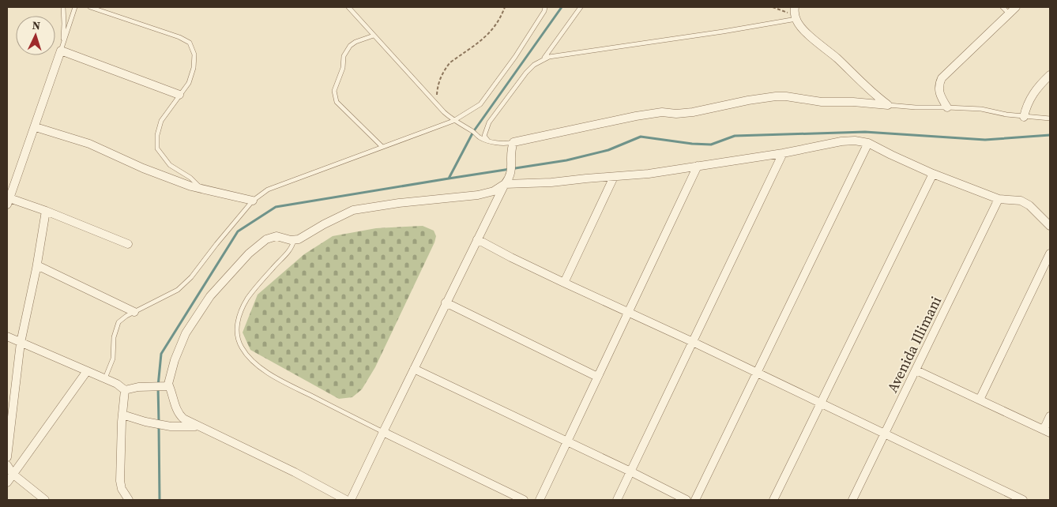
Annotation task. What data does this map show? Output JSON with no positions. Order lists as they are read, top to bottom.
{
  "streets": {
    "street": ["Avenida Illimani"]
  },
  "north": "top"
}
